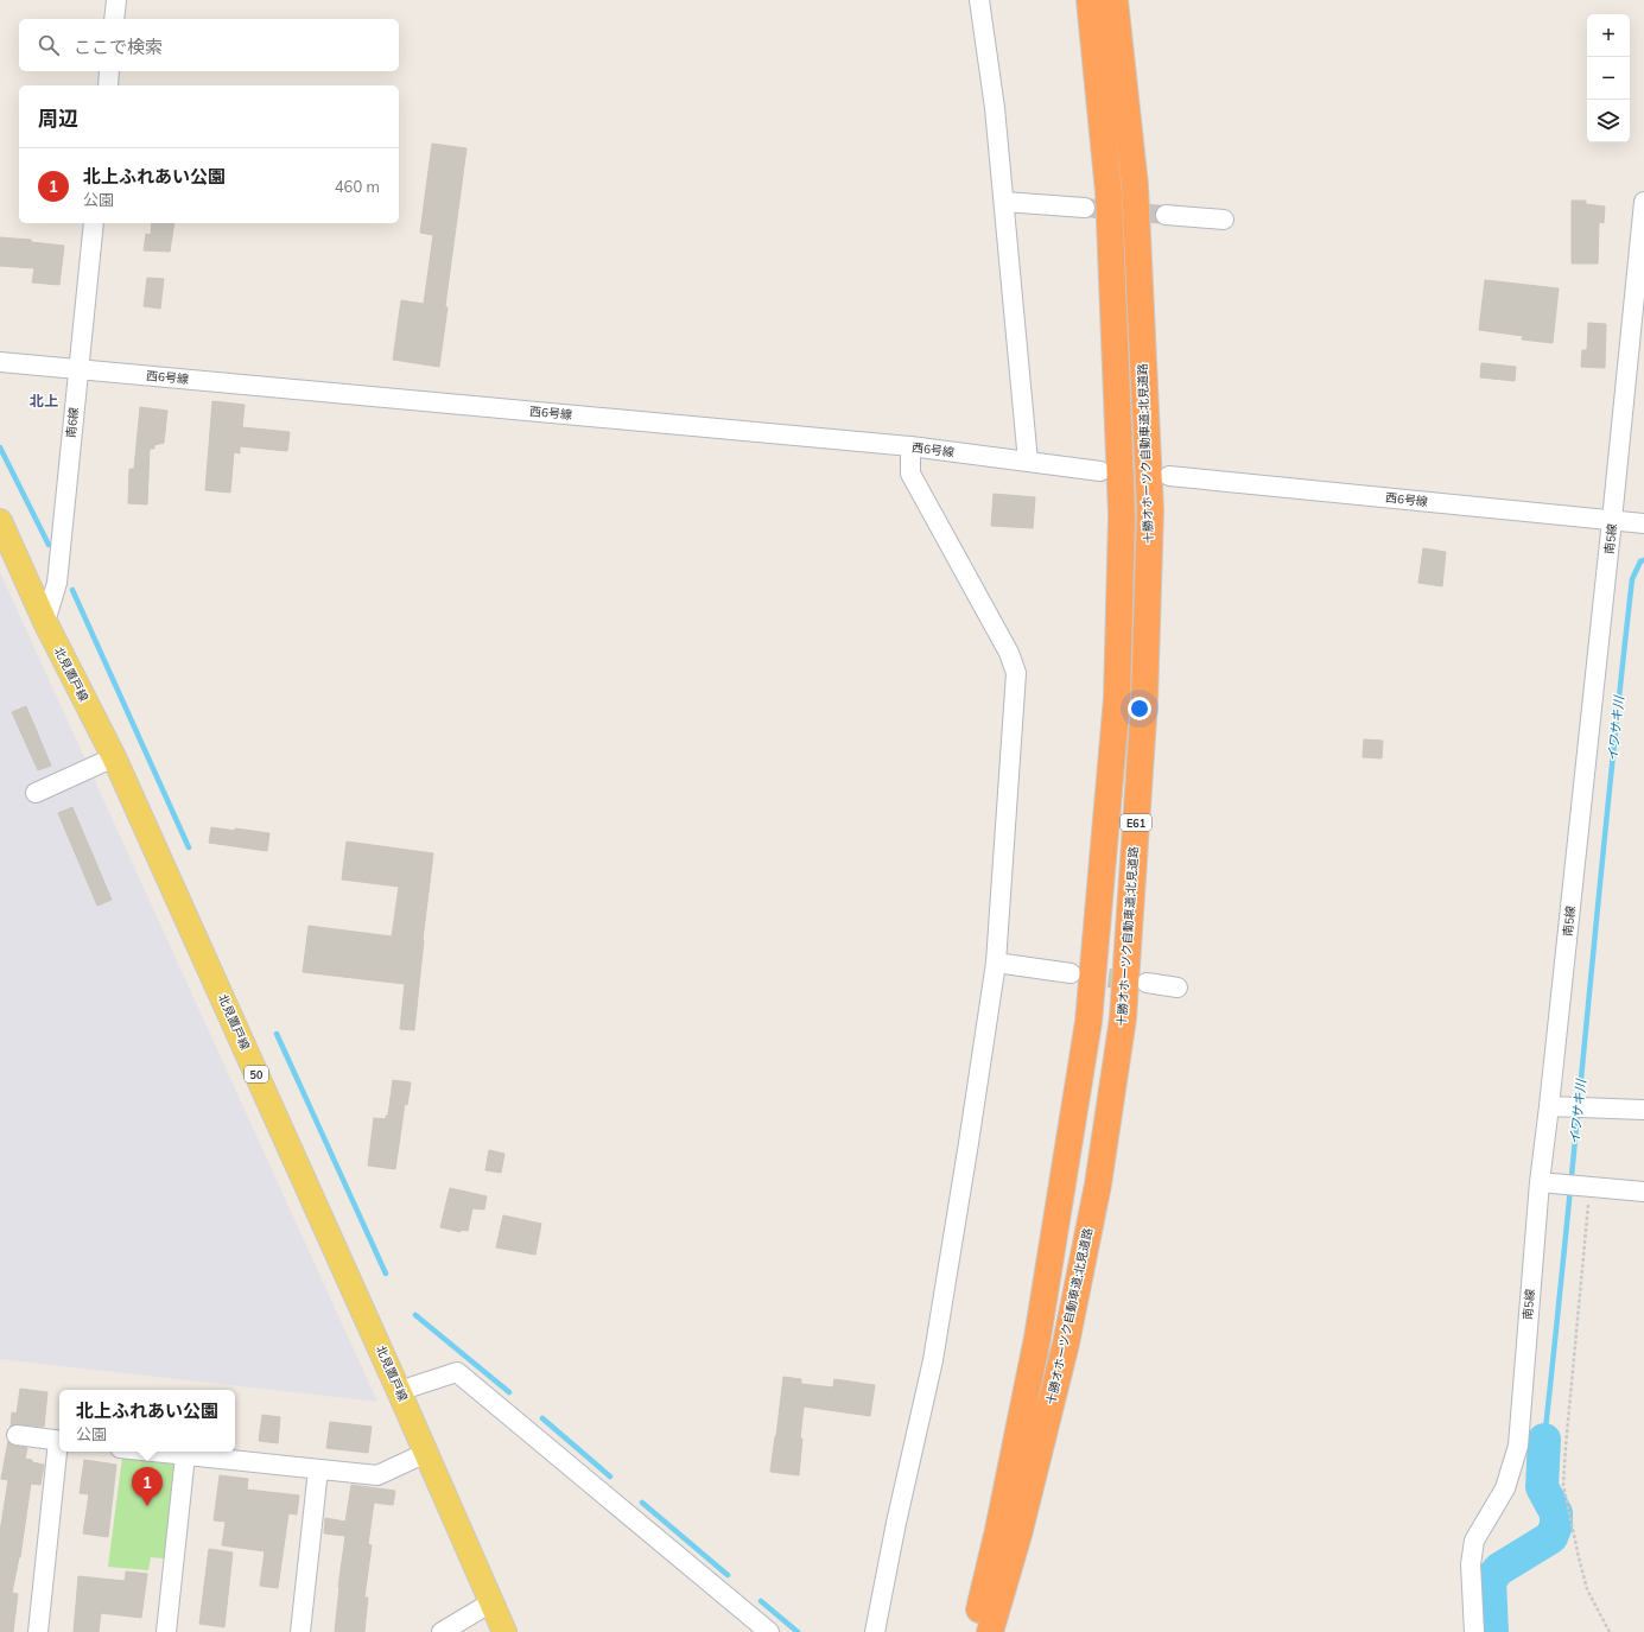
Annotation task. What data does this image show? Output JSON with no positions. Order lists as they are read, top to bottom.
{
  "streets": {
    "highway": ["十勝オホーツク自動車道;北見道路", "E61"],
    "main road": ["北見置戸線", "50"],
    "street": ["西6号線", "南6線", "南5線"]
  },
  "crossings": [
    ["西6号線", "南6線"],
    ["西6号線", "南5線"],
    ["南6線", "北見置戸線"]
  ],
  "districts": ["北上"],
  "water": ["イワサキ川"],
  "page": {
    "map_buttons": ["+", "−"],
    "search": "ここで検索",
    "heading": "周辺",
    "list": [
      {
        "mark": "1",
        "name": "北上ふれあい公園",
        "note": "公園",
        "value": "460 m"
      }
    ],
    "popup": ["北上ふれあい公園", "公園"],
    "pins": "1"
  }
}
